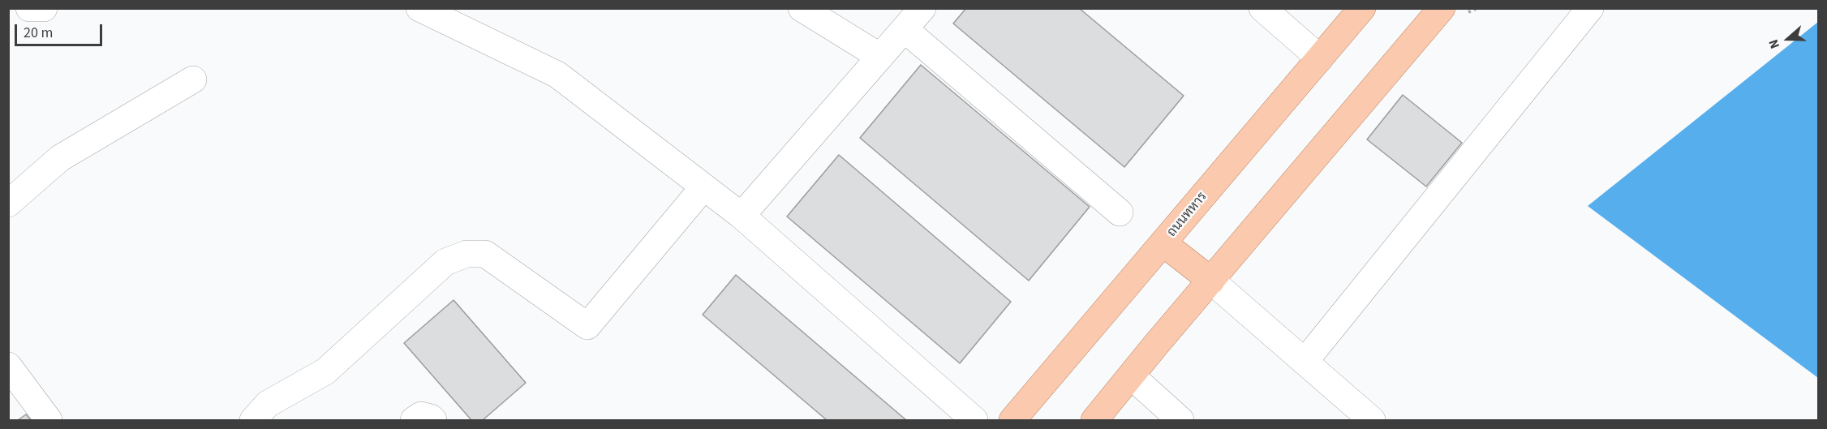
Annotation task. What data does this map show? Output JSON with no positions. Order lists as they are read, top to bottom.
{
  "streets": {
    "main road": ["ถนนทหาร"]
  },
  "scale_bar": "20 m",
  "north": "left"
}
